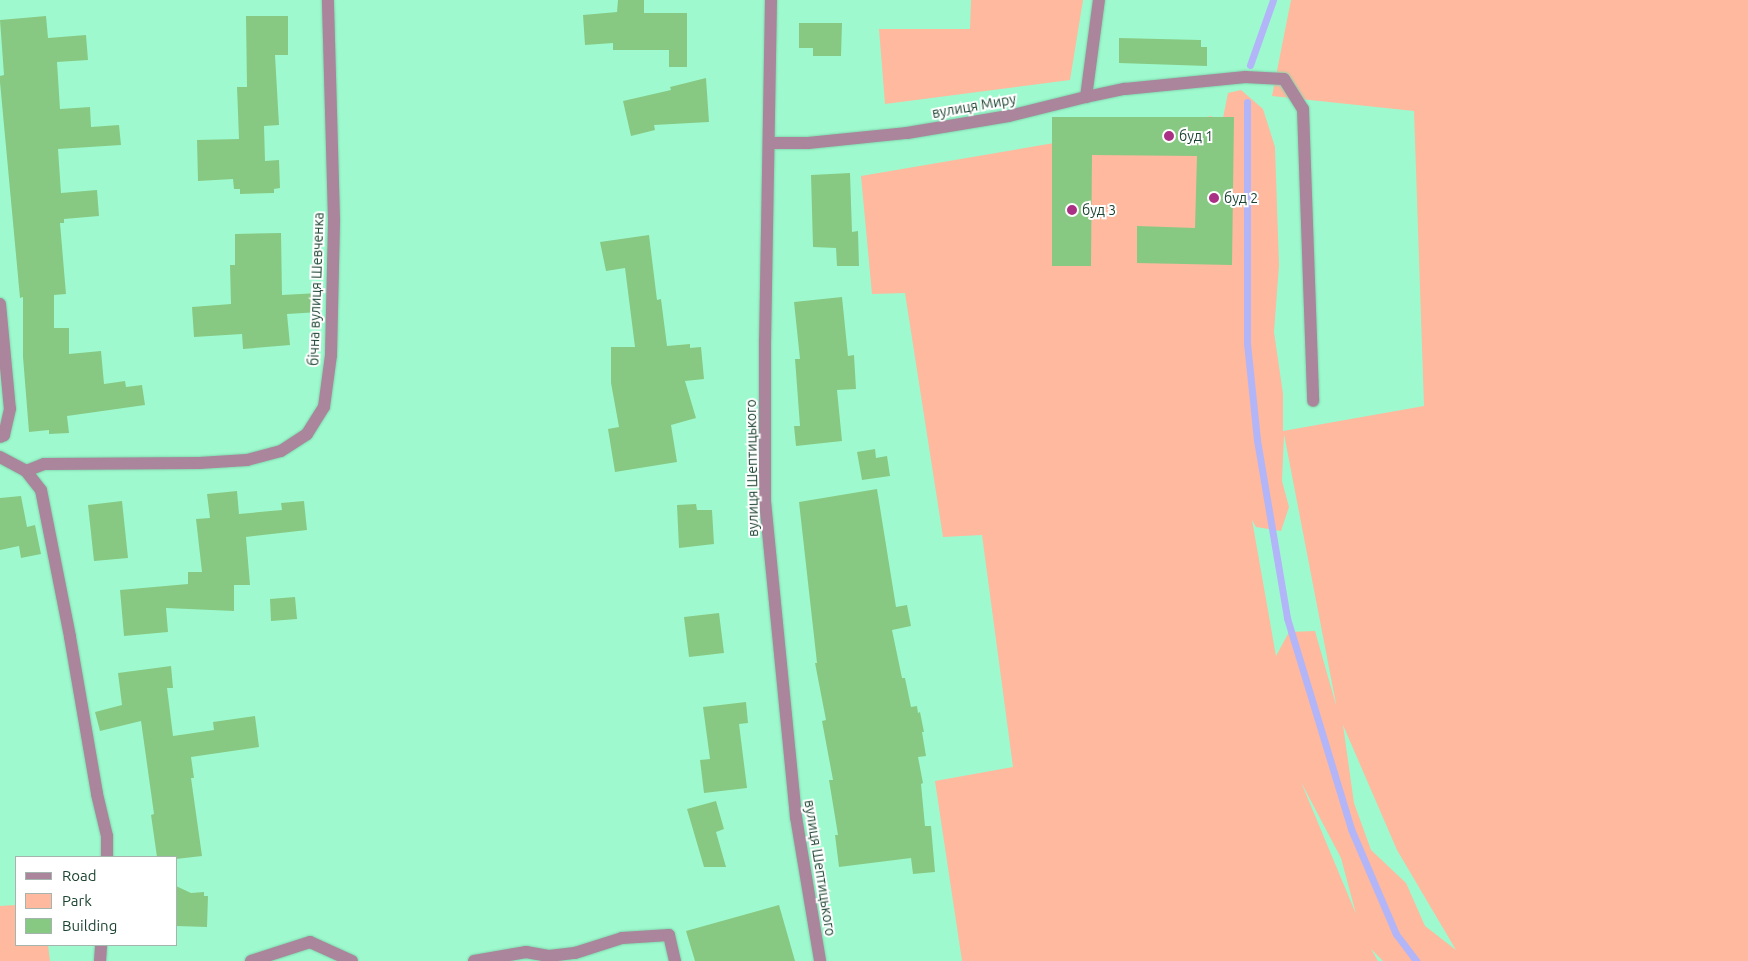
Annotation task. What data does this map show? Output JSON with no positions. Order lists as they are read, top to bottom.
{
  "streets": {
    "street": ["вулиця Миру", "бічна вулиця Шевченка", "вулиця Шептицького"]
  },
  "crossings": [
    ["вулиця Миру", "вулиця Шептицького"]
  ],
  "places": ["буд 1", "буд 2", "буд 3"],
  "legend": ["Road", "Park", "Building"]
}
